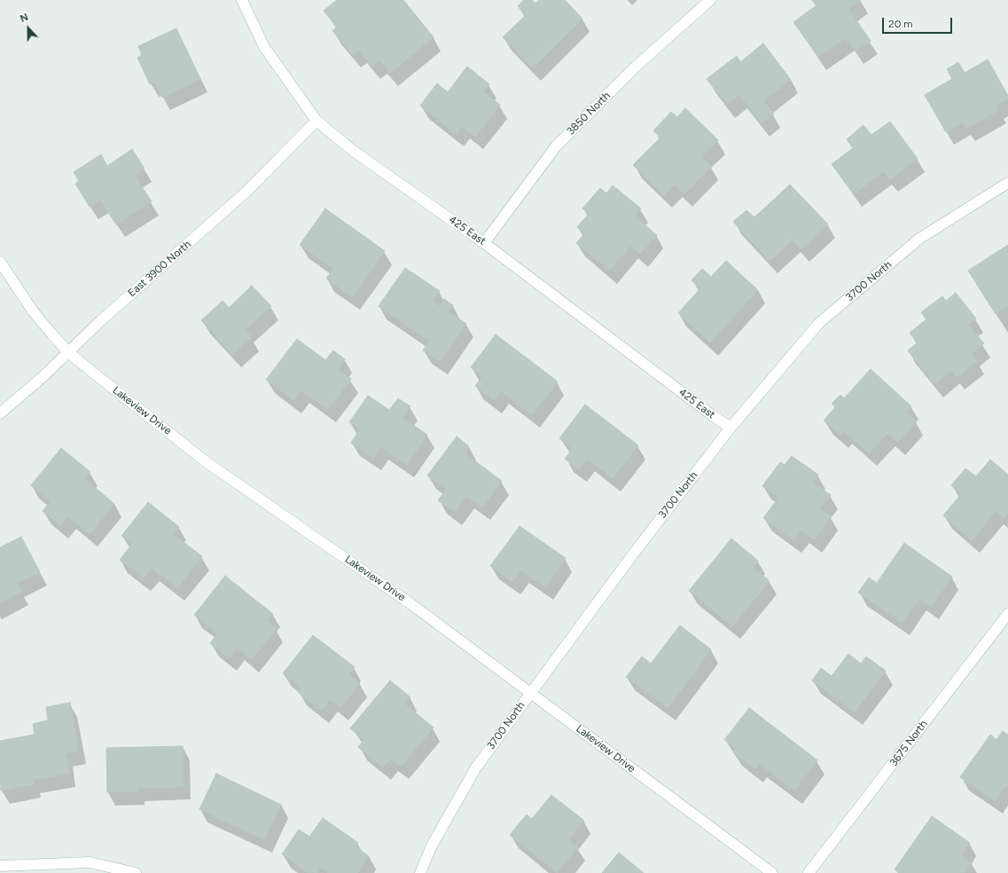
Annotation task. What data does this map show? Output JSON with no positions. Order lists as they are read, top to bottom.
{
  "streets": {
    "street": [
      "3850 North",
      "425 East",
      "East 3900 North",
      "3700 North",
      "Lakeview Drive",
      "3675 North"
    ]
  },
  "crossings": [
    ["3850 North", "425 East"],
    ["425 East", "East 3900 North"],
    ["425 East", "3700 North"],
    ["East 3900 North", "Lakeview Drive"],
    ["3700 North", "Lakeview Drive"]
  ],
  "scale_bar": "20 m",
  "north": "top"
}
